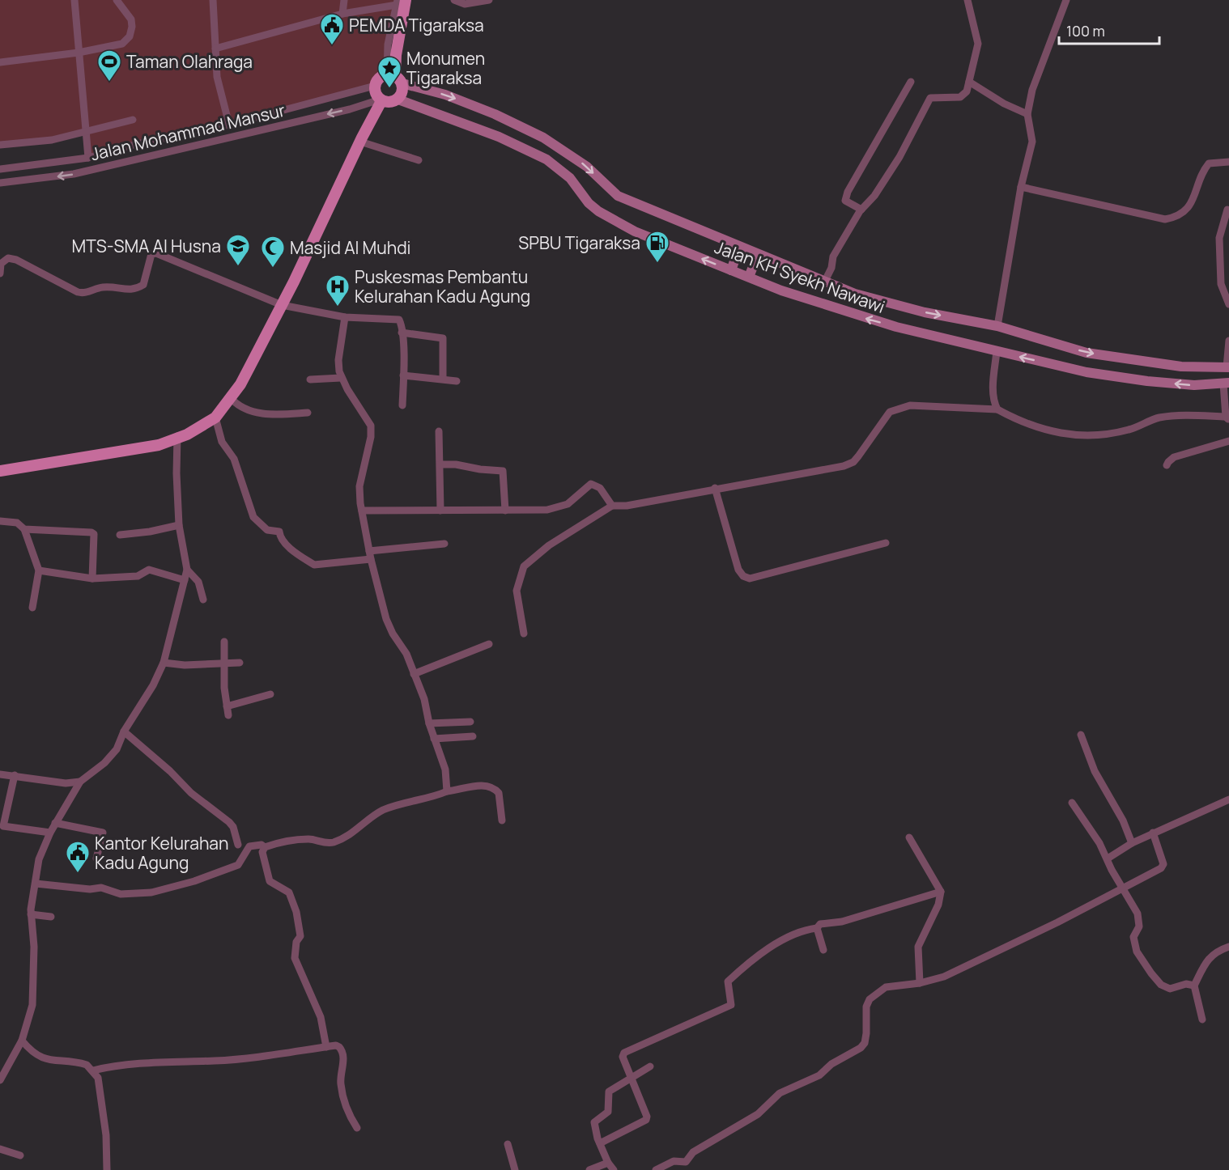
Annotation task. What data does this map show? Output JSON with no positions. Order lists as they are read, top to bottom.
{
  "streets": {
    "main road": ["Jalan KH Syekh Nawawi"],
    "street": ["Jalan Mohammad Mansur"]
  },
  "crossings": [
    ["Jalan Mohammad Mansur", "Jalan KH Syekh Nawawi"]
  ],
  "places": {
    "public building": ["PEMDA Tigaraksa", "Kantor Kelurahan Kadu Agung"],
    "sports": ["Taman Olahraga"],
    "place": ["Monumen Tigaraksa"],
    "fuel station": ["SPBU Tigaraksa"],
    "school or university": ["MTS-SMA Al Husna"],
    "mosque": ["Masjid Al Muhdi"],
    "hospital": ["Puskesmas Pembantu Kelurahan Kadu Agung"]
  },
  "scale_bar": "100 m"
}
